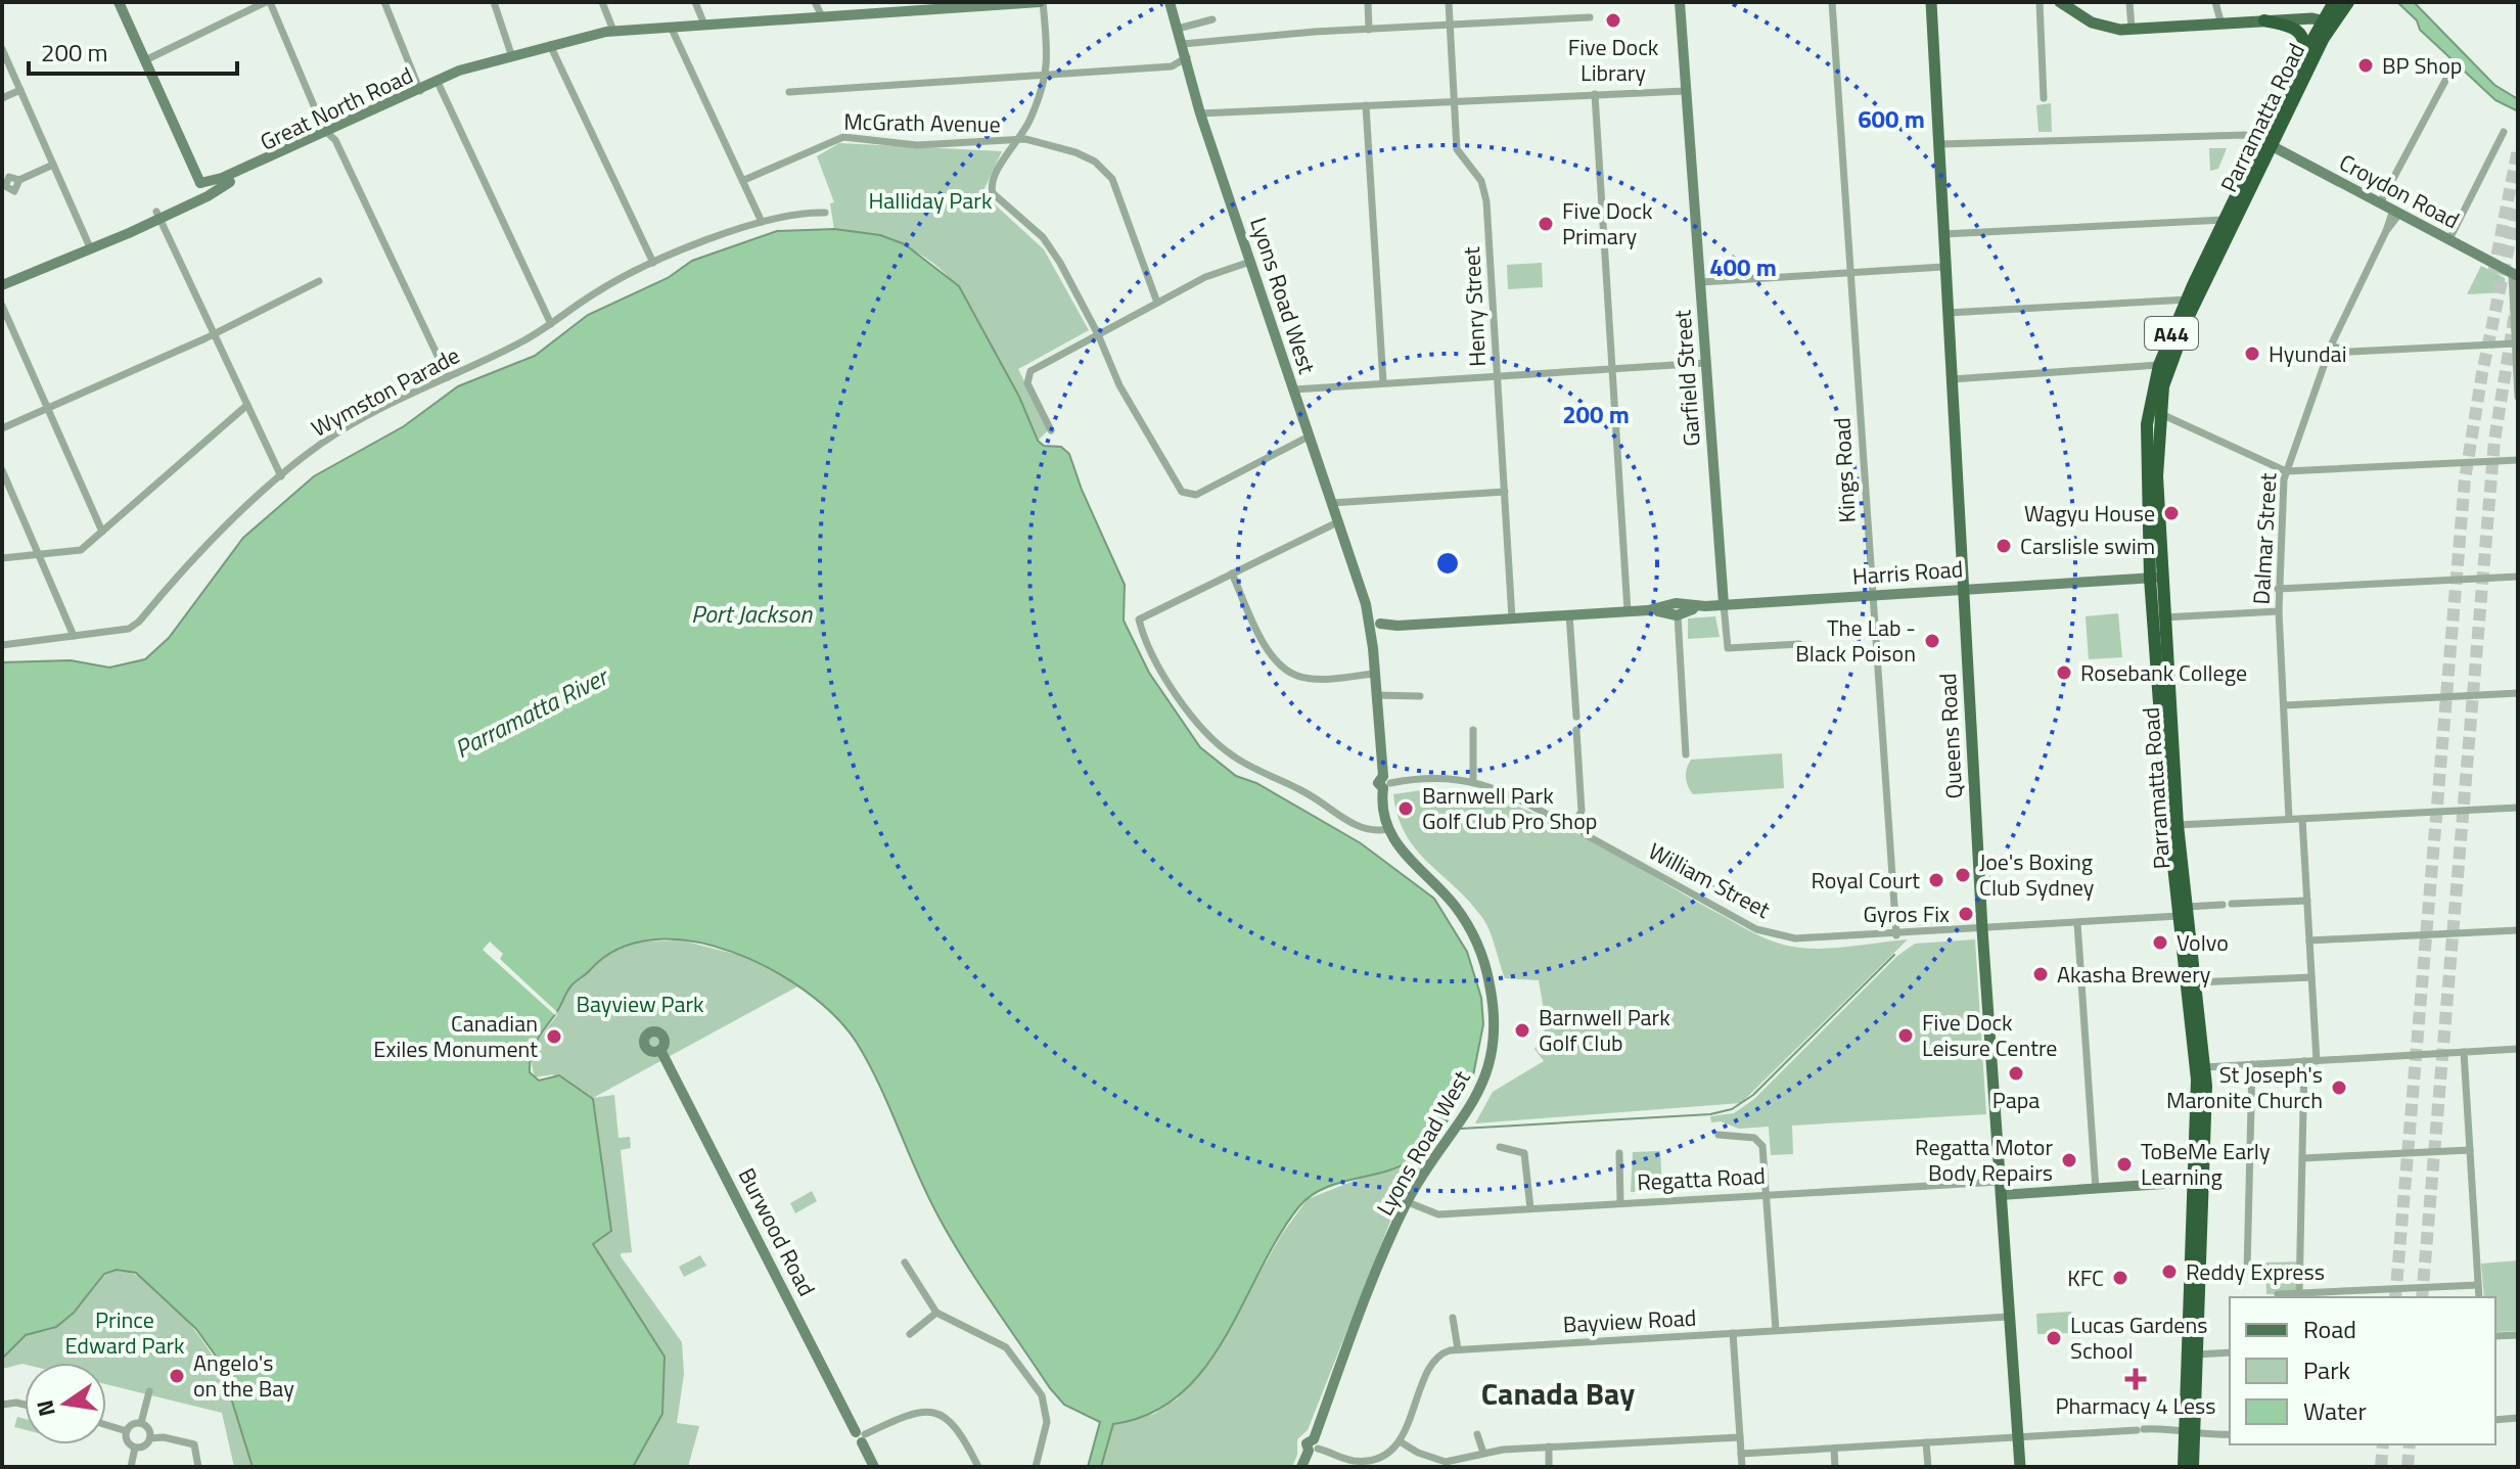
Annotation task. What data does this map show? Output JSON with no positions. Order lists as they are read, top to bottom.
{
  "streets": {
    "highway": ["Parramatta Road", "A44"],
    "main road": [
      "Great North Road",
      "Croydon Road",
      "Lyons Road West",
      "Garfield Street",
      "Harris Road",
      "Queens Road",
      "Burwood Road"
    ],
    "street": [
      "McGrath Avenue",
      "Henry Street",
      "Wymston Parade",
      "Kings Road",
      "Dalmar Street",
      "William Street",
      "Regatta Road",
      "Bayview Road"
    ]
  },
  "crossings": [
    ["Parramatta Road", "Croydon Road"],
    ["Parramatta Road", "Harris Road"],
    ["Parramatta Road", "William Street"],
    ["Croydon Road", "Dalmar Street"],
    ["Lyons Road West", "Harris Road"],
    ["Lyons Road West", "William Street"],
    ["Lyons Road West", "Regatta Road"],
    ["Henry Street", "Harris Road"],
    ["Garfield Street", "Harris Road"],
    ["Kings Road", "Harris Road"],
    ["Kings Road", "William Street"],
    ["Harris Road", "Queens Road"],
    ["Queens Road", "William Street"],
    ["Queens Road", "Regatta Road"],
    ["Queens Road", "Bayview Road"]
  ],
  "districts": ["Canada Bay"],
  "water": ["Port Jackson", "Parramatta River"],
  "parks": ["Halliday Park", "Bayview Park", "Prince Edward Park"],
  "places": {
    "other": [
      "Five Dock Library",
      "BP Shop",
      "Five Dock Primary",
      "Hyundai",
      "Wagyu House",
      "Carslisle swim",
      "The Lab - Black Poison",
      "Rosebank College",
      "Barnwell Park Golf Club Pro Shop",
      "Joe's Boxing Club Sydney",
      "Royal Court",
      "Gyros Fix",
      "Volvo",
      "Akasha Brewery",
      "Barnwell Park Golf Club",
      "Five Dock Leisure Centre",
      "Canadian Exiles Monument",
      "Papa",
      "St Joseph's Maronite Church",
      "Regatta Motor Body Repairs",
      "ToBeMe Early Learning",
      "Reddy Express",
      "KFC",
      "Lucas Gardens School",
      "Angelo's on the Bay"
    ],
    "health": ["Pharmacy 4 Less"]
  },
  "legend": ["Road", "Park", "Water"],
  "scale_bar": "200 m",
  "north": "left",
  "rings": ["600 m", "400 m", "200 m"]
}
